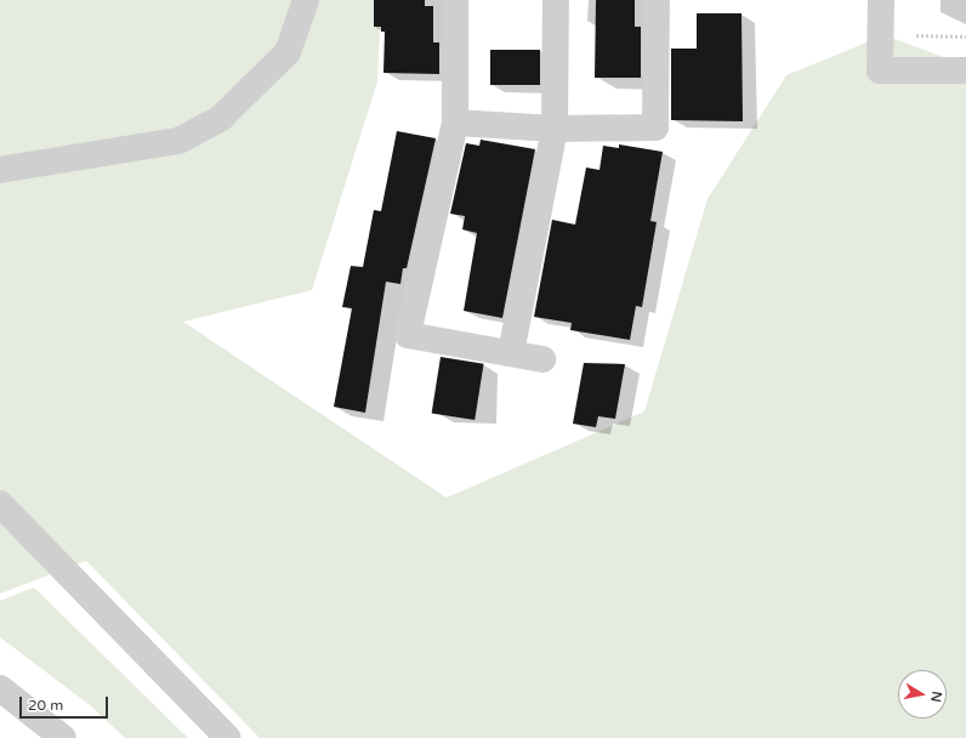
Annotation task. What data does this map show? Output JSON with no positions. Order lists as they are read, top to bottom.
{
  "scale_bar": "20 m",
  "north": "right"
}
